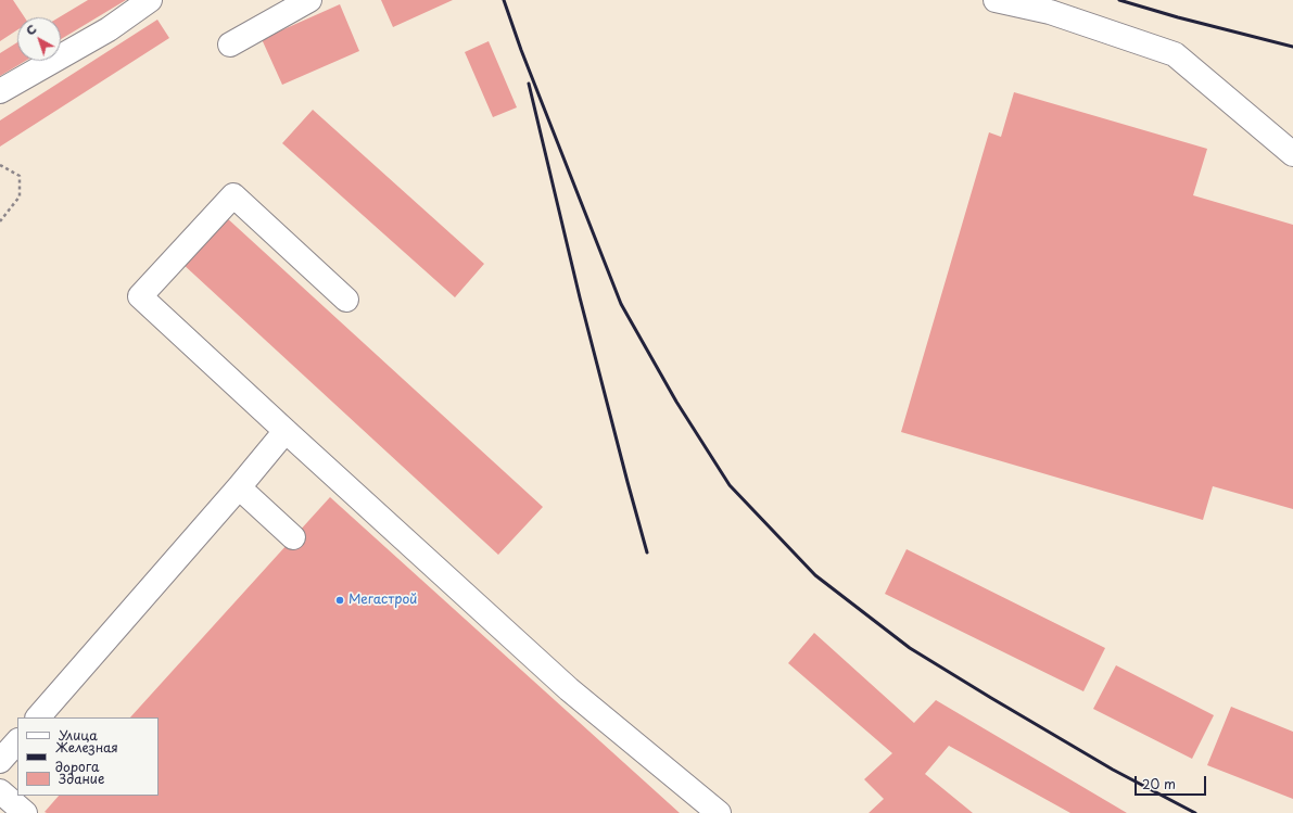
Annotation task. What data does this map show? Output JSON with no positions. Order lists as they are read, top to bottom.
{
  "places": ["Мегастрой"],
  "legend": ["Улица", "Железная дорога", "Здание"],
  "scale_bar": "20 m",
  "north": "top left"
}
